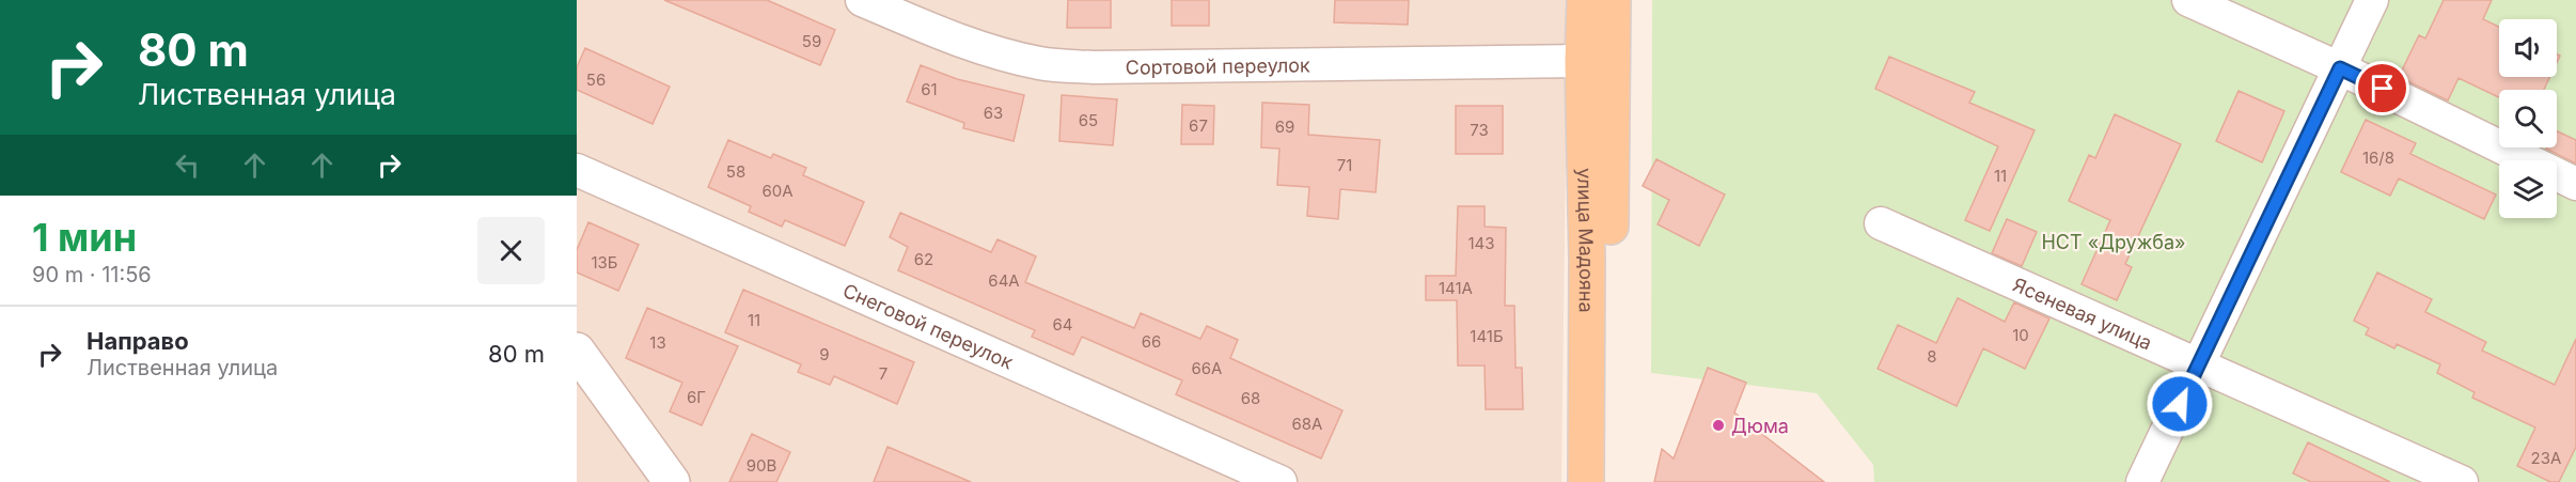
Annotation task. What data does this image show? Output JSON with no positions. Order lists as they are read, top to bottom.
{
  "streets": {
    "main road": ["улица Мадояна"],
    "street": ["Сортовой переулок", "Ясеневая улица", "Снеговой переулок"]
  },
  "crossings": [
    ["Сортовой переулок", "улица Мадояна"]
  ],
  "parks": ["НСТ «Дружба»"],
  "places": ["Дюма"],
  "house_numbers": [
    "59",
    "56",
    "61",
    "63",
    "65",
    "67",
    "69",
    "73",
    "16/8",
    "71",
    "58",
    "11",
    "60А",
    "143",
    "62",
    "13Б",
    "64А",
    "141А",
    "11",
    "64",
    "10",
    "141Б",
    "66",
    "13",
    "9",
    "8",
    "66А",
    "7",
    "6Г",
    "68",
    "68А",
    "23А",
    "90В"
  ],
  "page": {
    "turn": ["80 m", "Лиственная улица"],
    "heading": ["1 мин", "90 m · 11:56"],
    "list": [
      {
        "name": "Направо",
        "note": "Лиственная улица",
        "value": "80 m"
      }
    ]
  }
}
